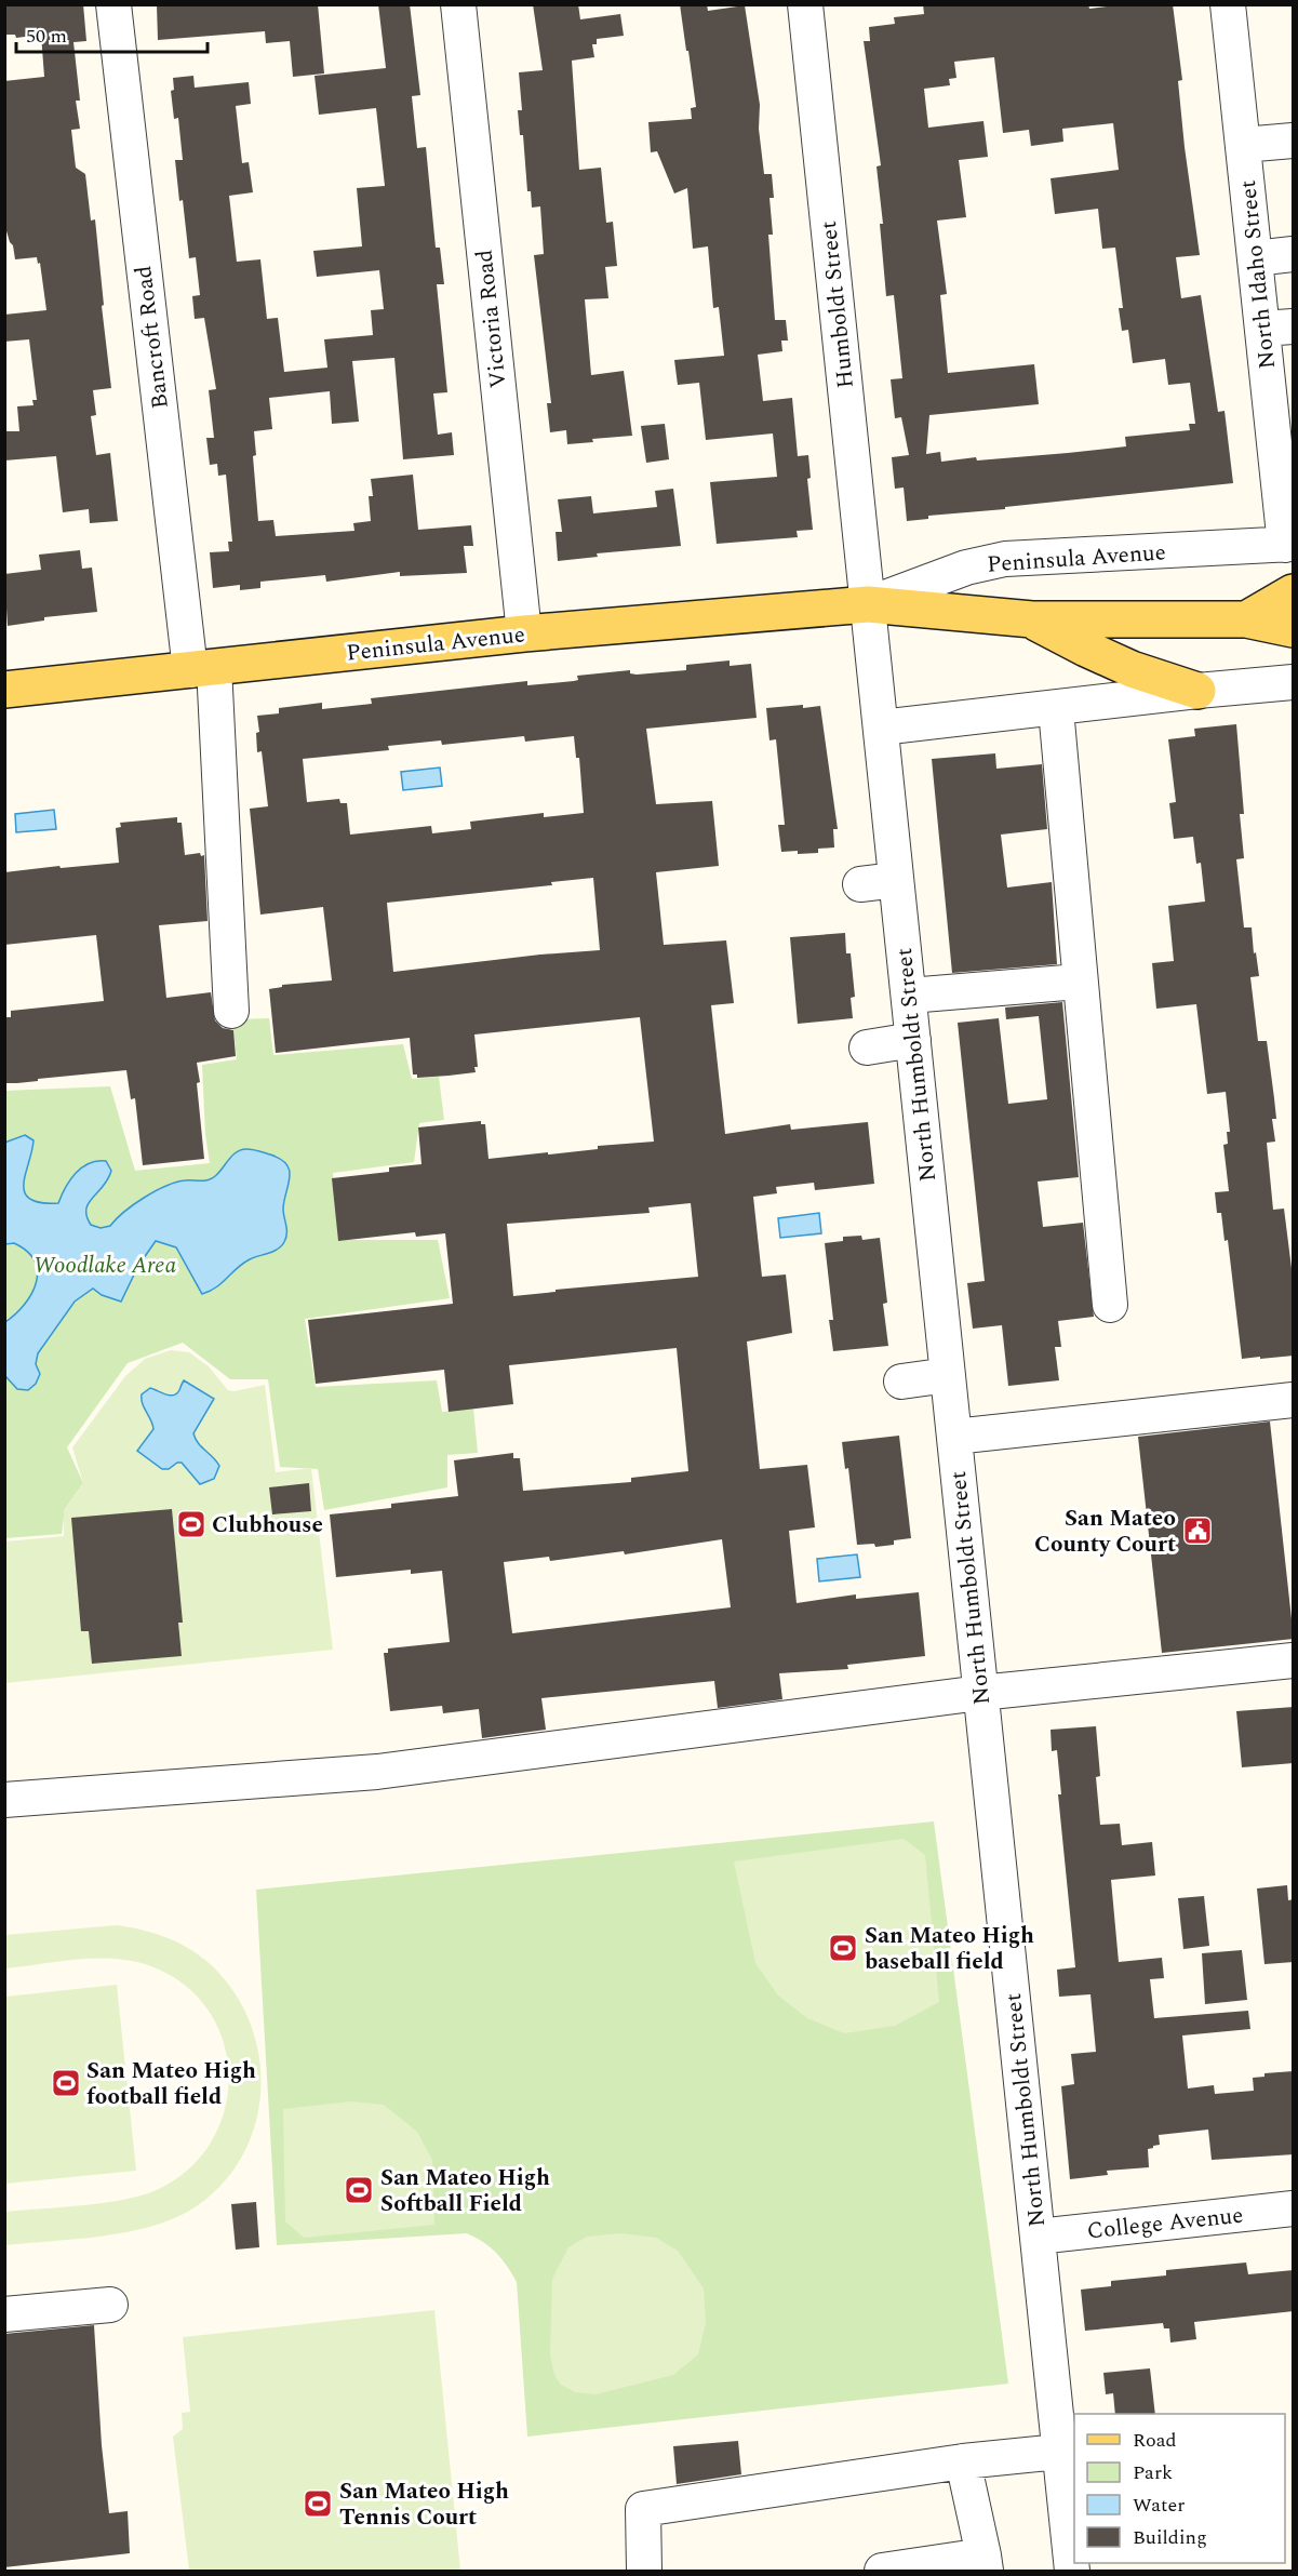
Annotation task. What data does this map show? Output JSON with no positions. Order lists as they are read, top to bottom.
{
  "streets": {
    "main road": ["Peninsula Avenue"],
    "street": [
      "North Idaho Street",
      "Humboldt Street",
      "Victoria Road",
      "Bancroft Road",
      "North Humboldt Street",
      "College Avenue"
    ]
  },
  "crossings": [
    ["North Idaho Street", "Peninsula Avenue"],
    ["Humboldt Street", "Peninsula Avenue"],
    ["Humboldt Street", "North Humboldt Street"],
    ["Victoria Road", "Peninsula Avenue"],
    ["Bancroft Road", "Peninsula Avenue"],
    ["Peninsula Avenue", "North Humboldt Street"],
    ["North Humboldt Street", "College Avenue"]
  ],
  "parks": ["Woodlake Area"],
  "places": {
    "sports": [
      "Clubhouse",
      "San Mateo High baseball field",
      "San Mateo High football field",
      "San Mateo High Softball Field",
      "San Mateo High Tennis Court"
    ],
    "public building": ["San Mateo County Court"]
  },
  "legend": [
    "Road",
    "Park",
    "Water",
    "Building"
  ],
  "scale_bar": "50 m"
}
